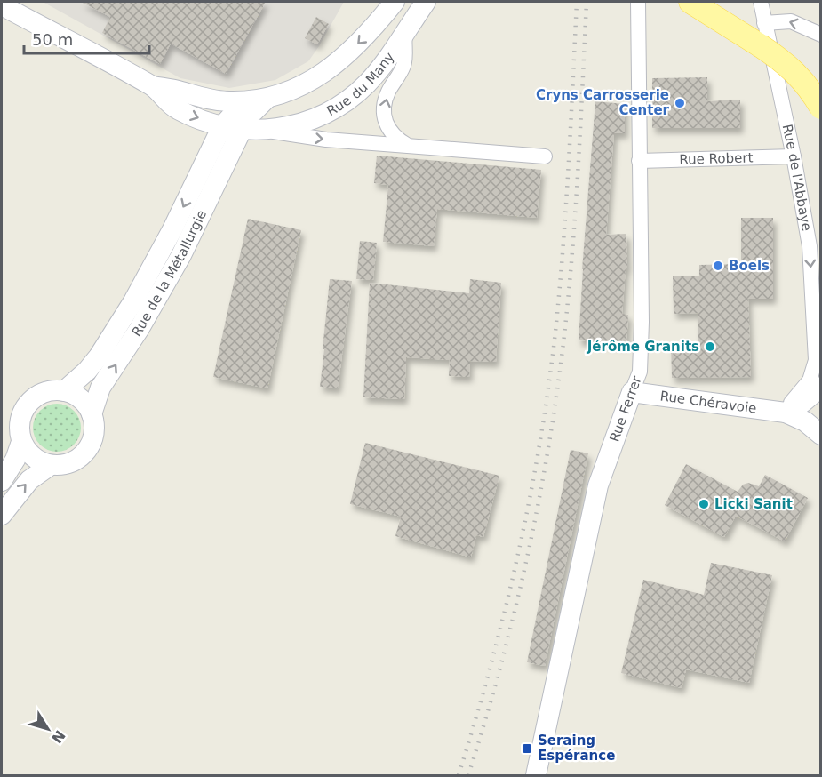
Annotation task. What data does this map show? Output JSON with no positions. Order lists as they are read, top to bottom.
{
  "streets": {
    "street": [
      "Rue du Many",
      "Rue Robert",
      "Rue de l'Abbaye",
      "Rue de la Métallurgie",
      "Rue Chéravoie",
      "Rue Ferrer"
    ]
  },
  "crossings": [
    ["Rue du Many", "Rue de la Métallurgie"],
    ["Rue Robert", "Rue de l'Abbaye"],
    ["Rue Robert", "Rue Ferrer"],
    ["Rue de l'Abbaye", "Rue Chéravoie"],
    ["Rue Chéravoie", "Rue Ferrer"]
  ],
  "one_way": ["Rue de l'Abbaye"],
  "places": {
    "other": [
      "Cryns Carrosserie Center",
      "Boels",
      "Jérôme Granits",
      "Licki Sanit"
    ],
    "transit": ["Seraing Espérance"]
  },
  "scale_bar": "50 m",
  "north": "bottom right"
}
